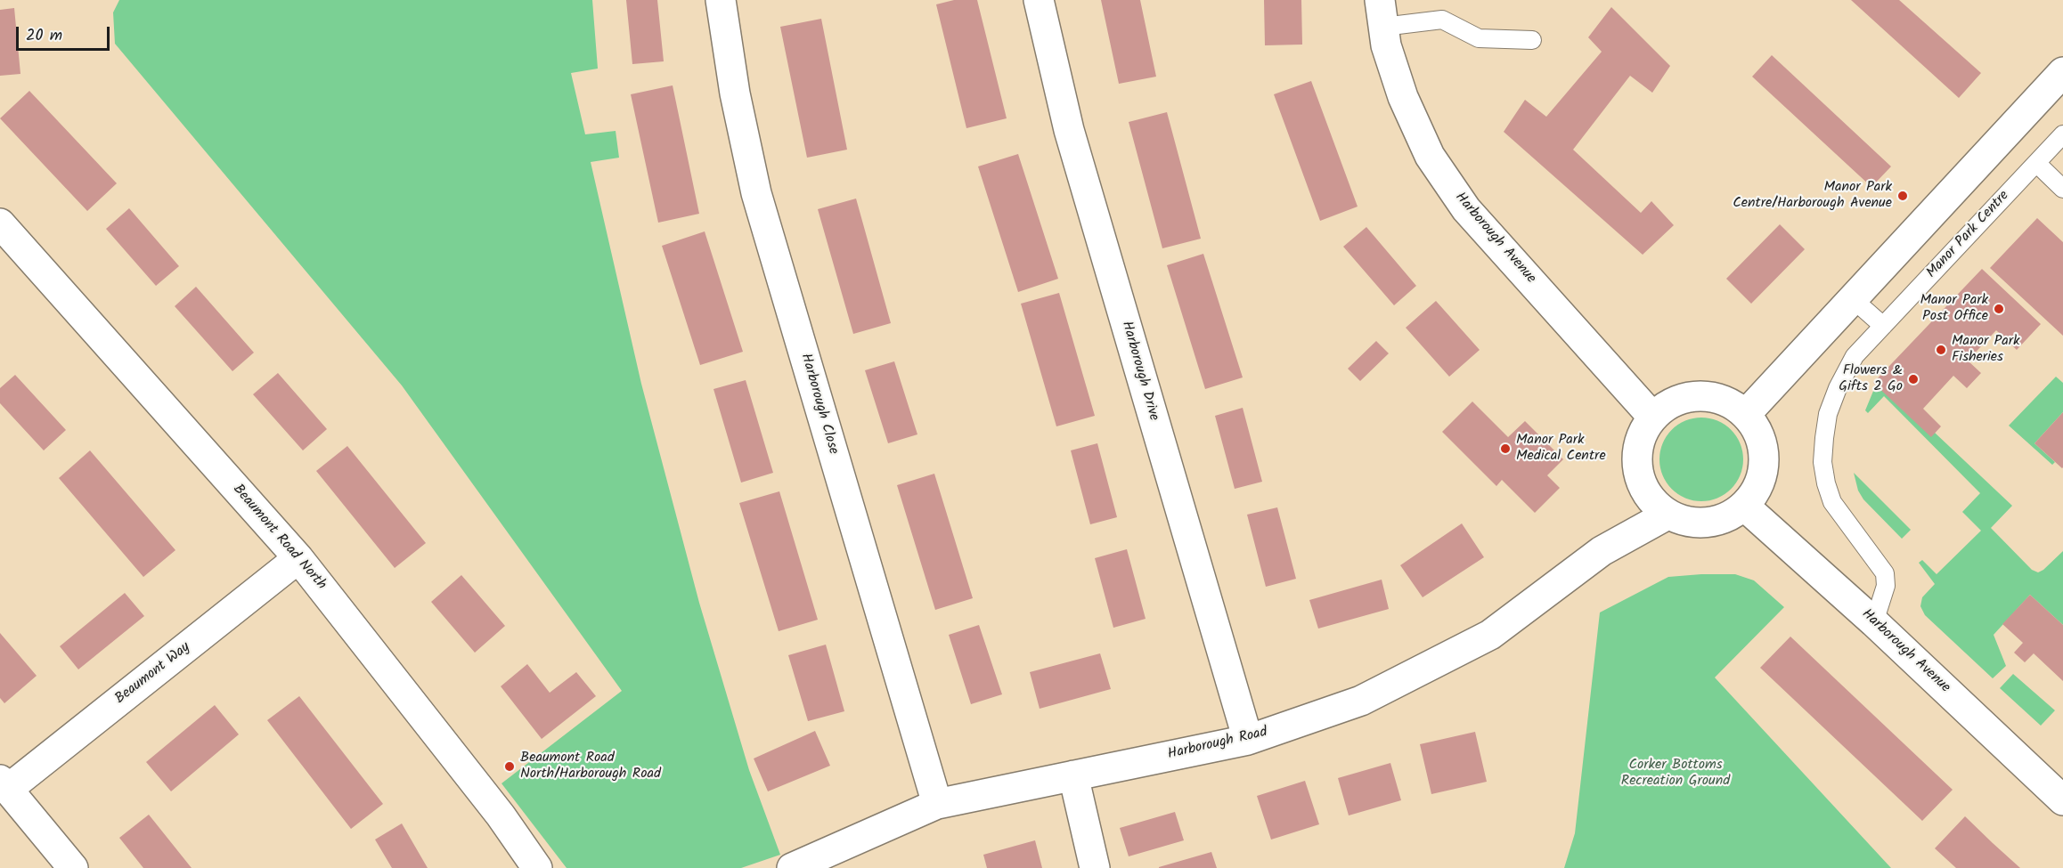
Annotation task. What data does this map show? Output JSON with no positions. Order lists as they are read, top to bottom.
{
  "streets": {
    "street": [
      "Harborough Avenue",
      "Harborough Drive",
      "Harborough Close",
      "Beaumont Road North",
      "Beaumont Way",
      "Harborough Road"
    ],
    "lane": ["Manor Park Centre"]
  },
  "crossings": [
    ["Manor Park Centre", "Harborough Avenue"],
    ["Harborough Avenue", "Harborough Road"],
    ["Harborough Drive", "Harborough Road"],
    ["Harborough Close", "Harborough Road"],
    ["Beaumont Road North", "Beaumont Way"]
  ],
  "parks": ["Corker Bottoms Recreation Ground"],
  "places": [
    "Manor Park Centre/Harborough Avenue",
    "Manor Park Post Office",
    "Manor Park Fisheries",
    "Flowers & Gifts 2 Go",
    "Manor Park Medical Centre",
    "Beaumont Road North/Harborough Road"
  ],
  "scale_bar": "20 m"
}
